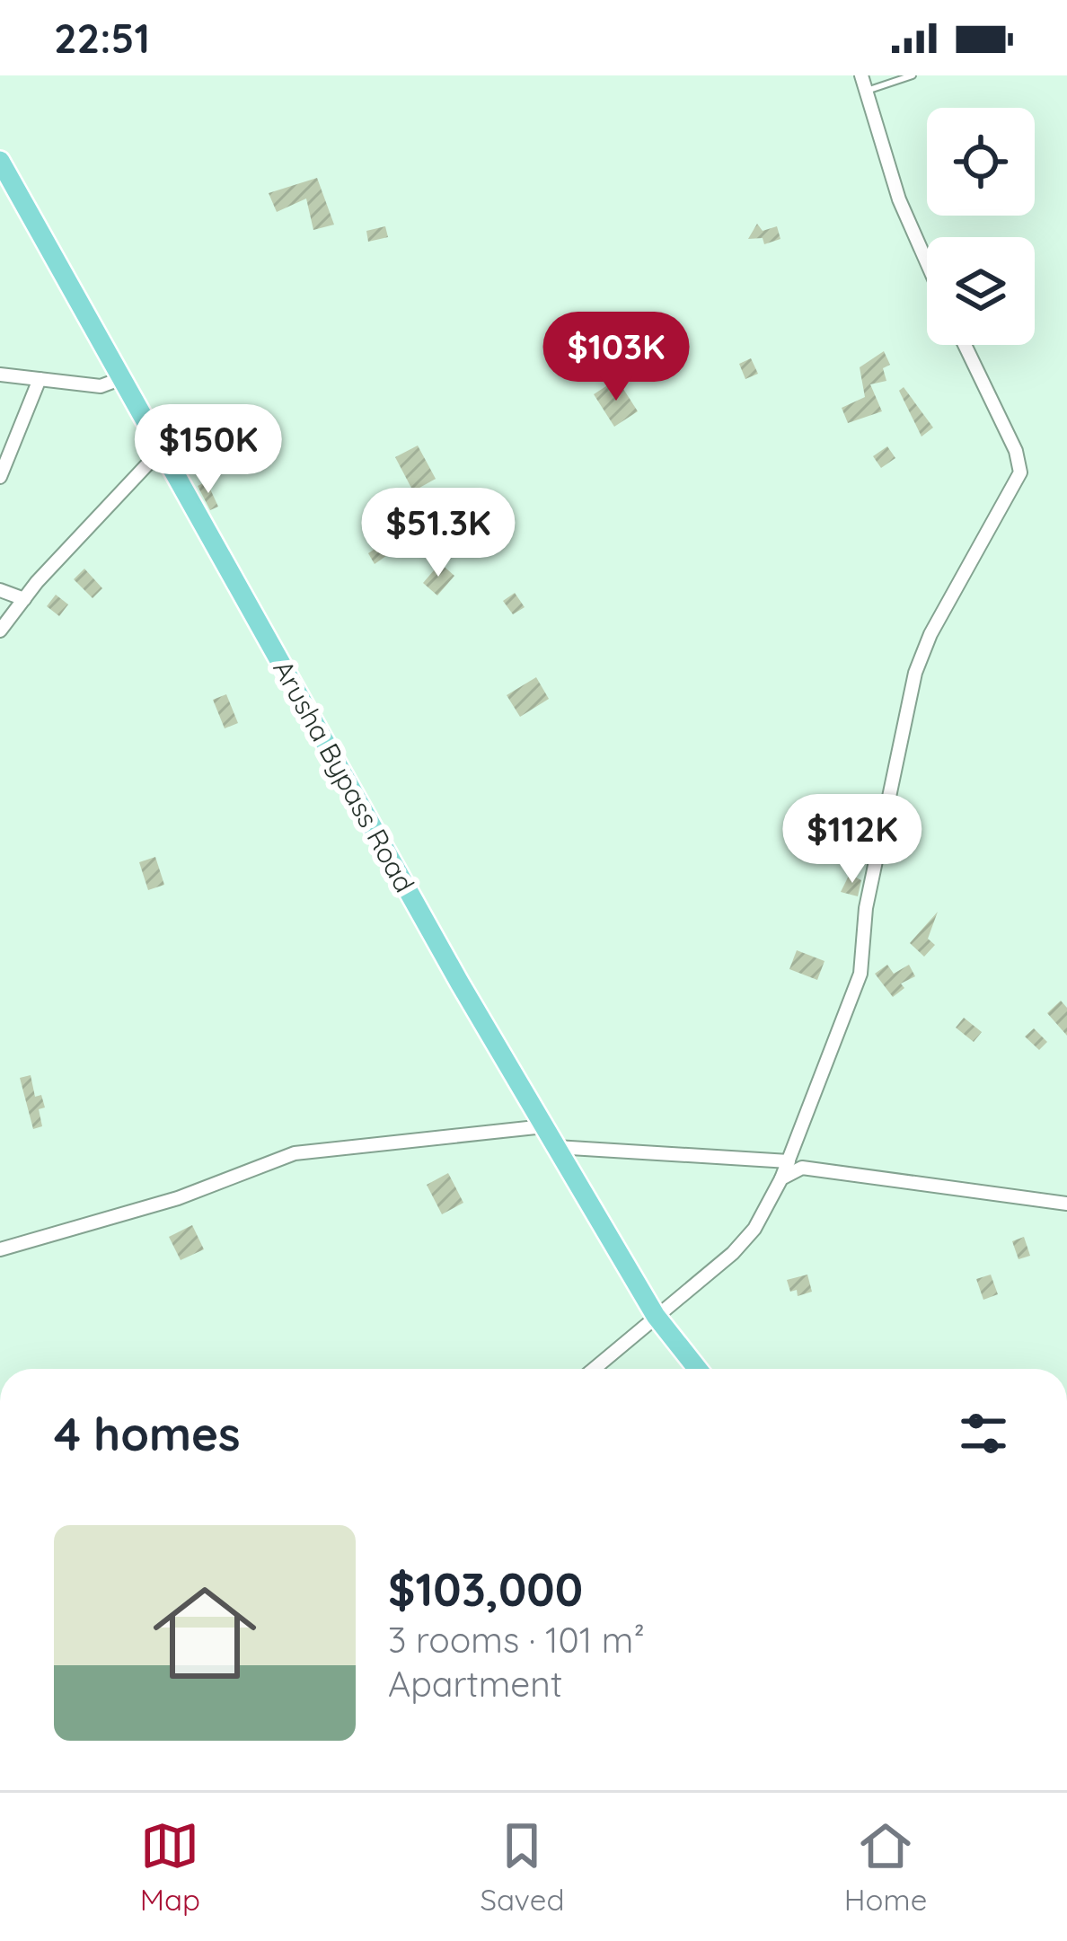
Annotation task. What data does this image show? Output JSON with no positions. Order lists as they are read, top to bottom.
{
  "streets": {
    "main road": ["Arusha Bypass Road"]
  },
  "page": {
    "status": "22:51",
    "price": [
      "$103K",
      "$150K",
      "$51.3K",
      "$112K"
    ],
    "heading": "4 homes",
    "list": [
      {
        "name": "$103,000",
        "note": "3 rooms · 101 m² · Apartment"
      }
    ],
    "tabs": ["Map", "Saved", "Home"]
  }
}
